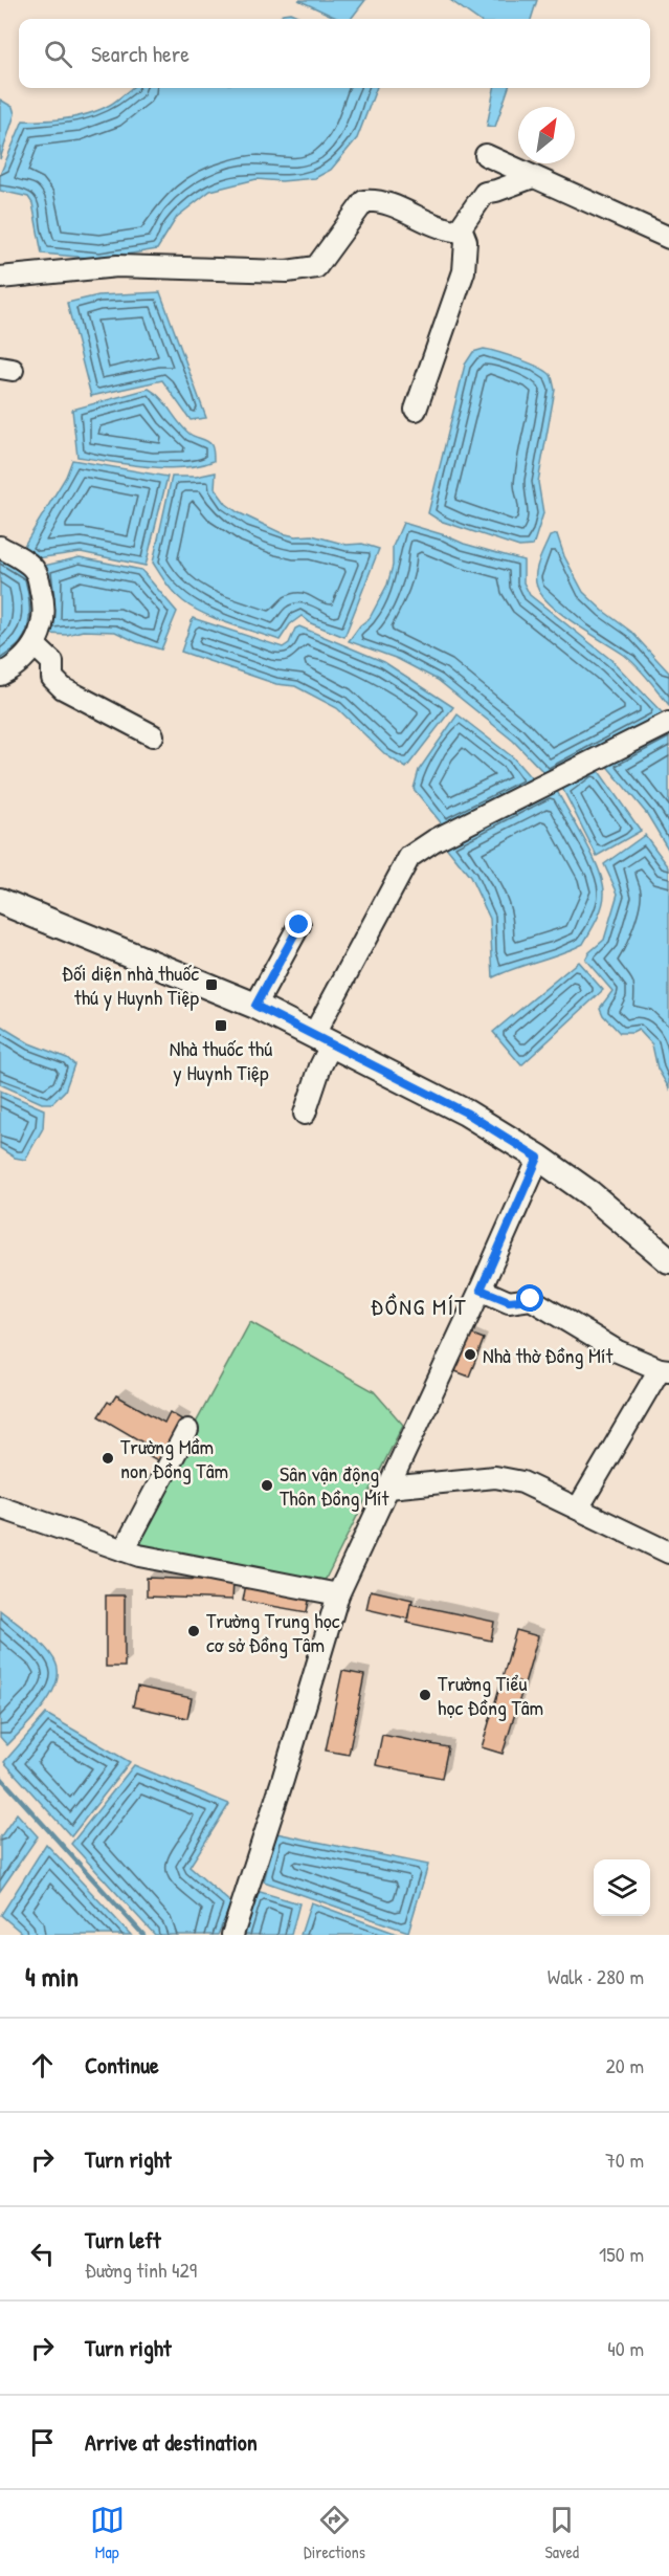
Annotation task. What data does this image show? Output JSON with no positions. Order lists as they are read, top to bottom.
{
  "districts": ["ĐỒNG MÍT"],
  "places": {
    "transit": ["Đối diện nhà thuốc thú y Huynh Tiệp", "Nhà thuốc thú y Huynh Tiệp"],
    "other": [
      "Nhà thờ Đồng Mít",
      "Trường Mầm non Đồng Tâm",
      "Sân vận động Thôn Đồng Mít",
      "Trường Trung học cơ sở Đồng Tâm",
      "Trường Tiểu học Đồng Tâm"
    ]
  },
  "north": "top right",
  "page": {
    "search": "Search here",
    "heading": ["4 min", "Walk · 280 m"],
    "list": [
      ["Continue", "20 m"],
      ["Turn right", "70 m"],
      ["Turn left", "Đường tỉnh 429", "150 m"],
      ["Turn right", "40 m"],
      "Arrive at destination"
    ],
    "nav": ["Map", "Directions", "Saved"]
  }
}
